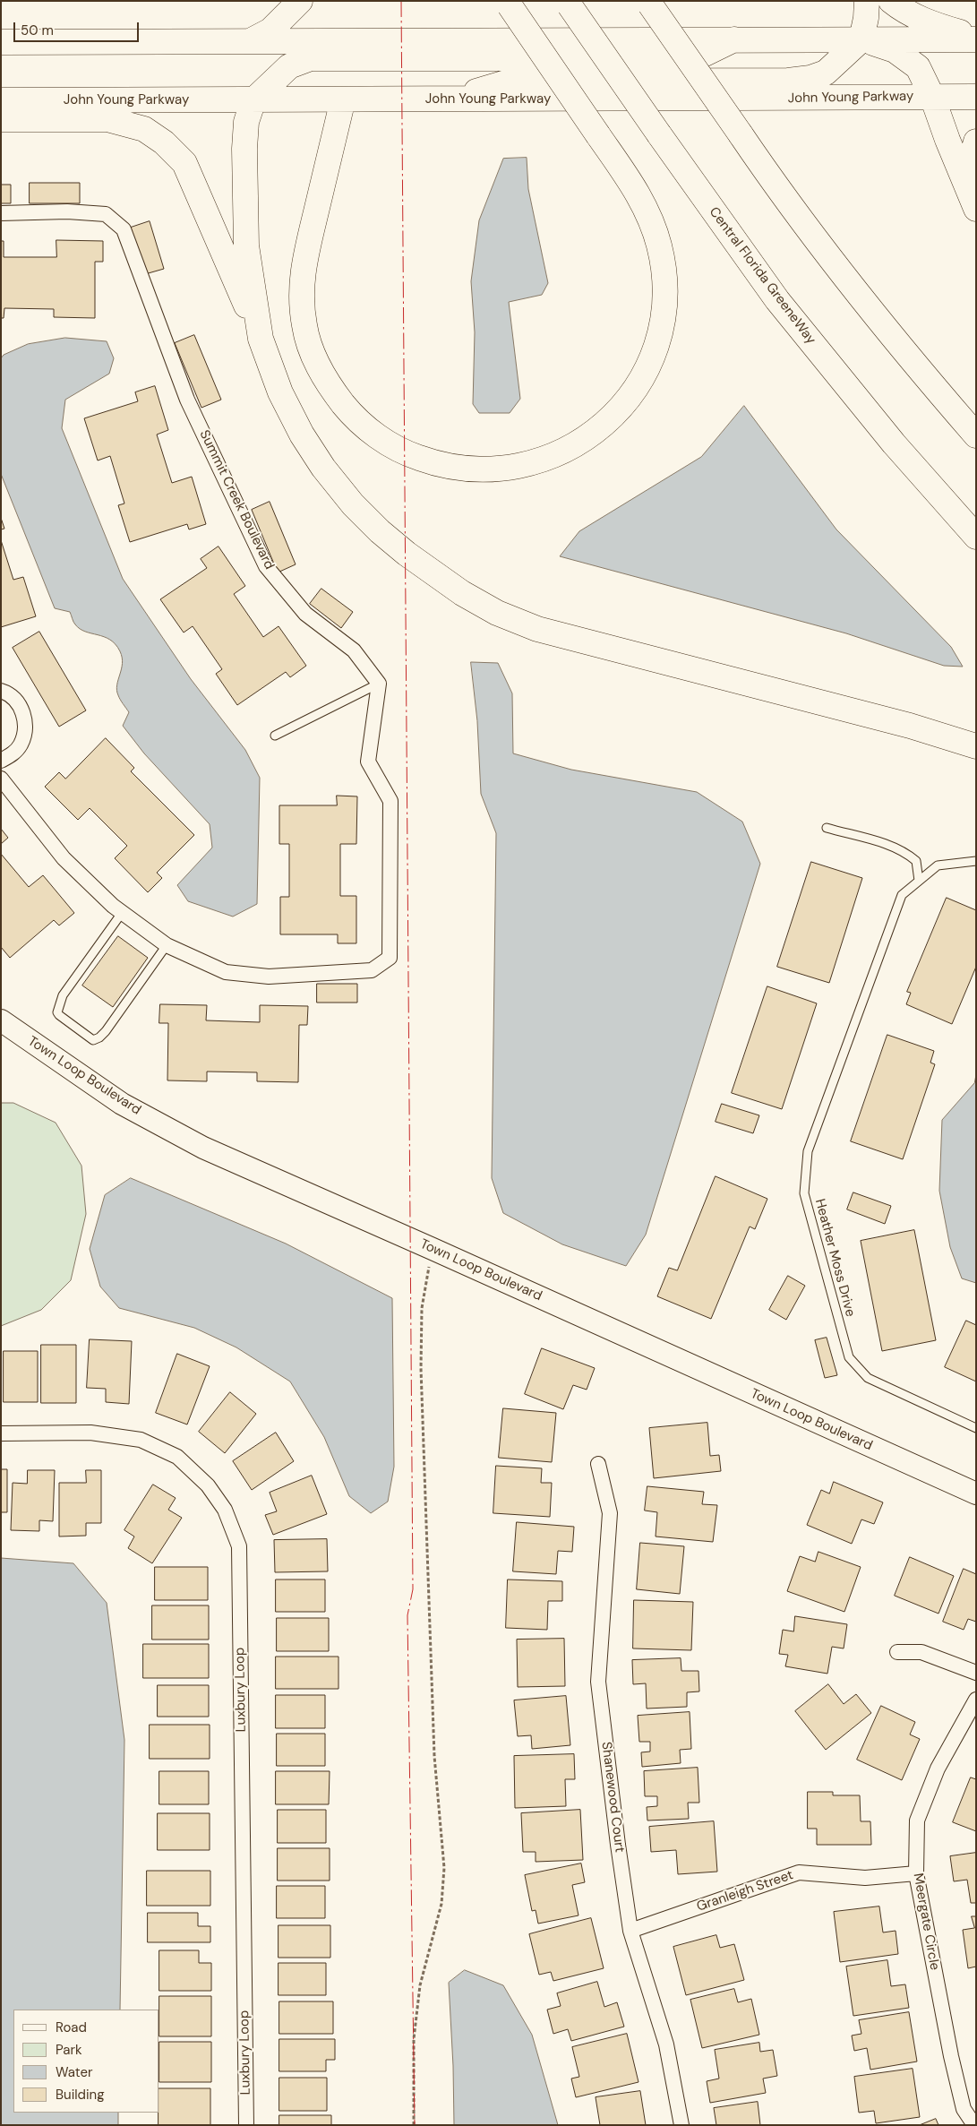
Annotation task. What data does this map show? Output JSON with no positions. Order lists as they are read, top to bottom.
{
  "streets": {
    "highway": ["John Young Parkway", "Central Florida GreeneWay"],
    "street": [
      "Summit Creek Boulevard",
      "Town Loop Boulevard",
      "Luxbury Loop",
      "Shanewood Court",
      "Granleigh Street",
      "Meergate Circle"
    ],
    "lane": ["Heather Moss Drive"]
  },
  "crossings": [
    ["Shanewood Court", "Granleigh Street"],
    ["Granleigh Street", "Meergate Circle"]
  ],
  "legend": [
    "Road",
    "Park",
    "Water",
    "Building"
  ],
  "scale_bar": "50 m"
}
